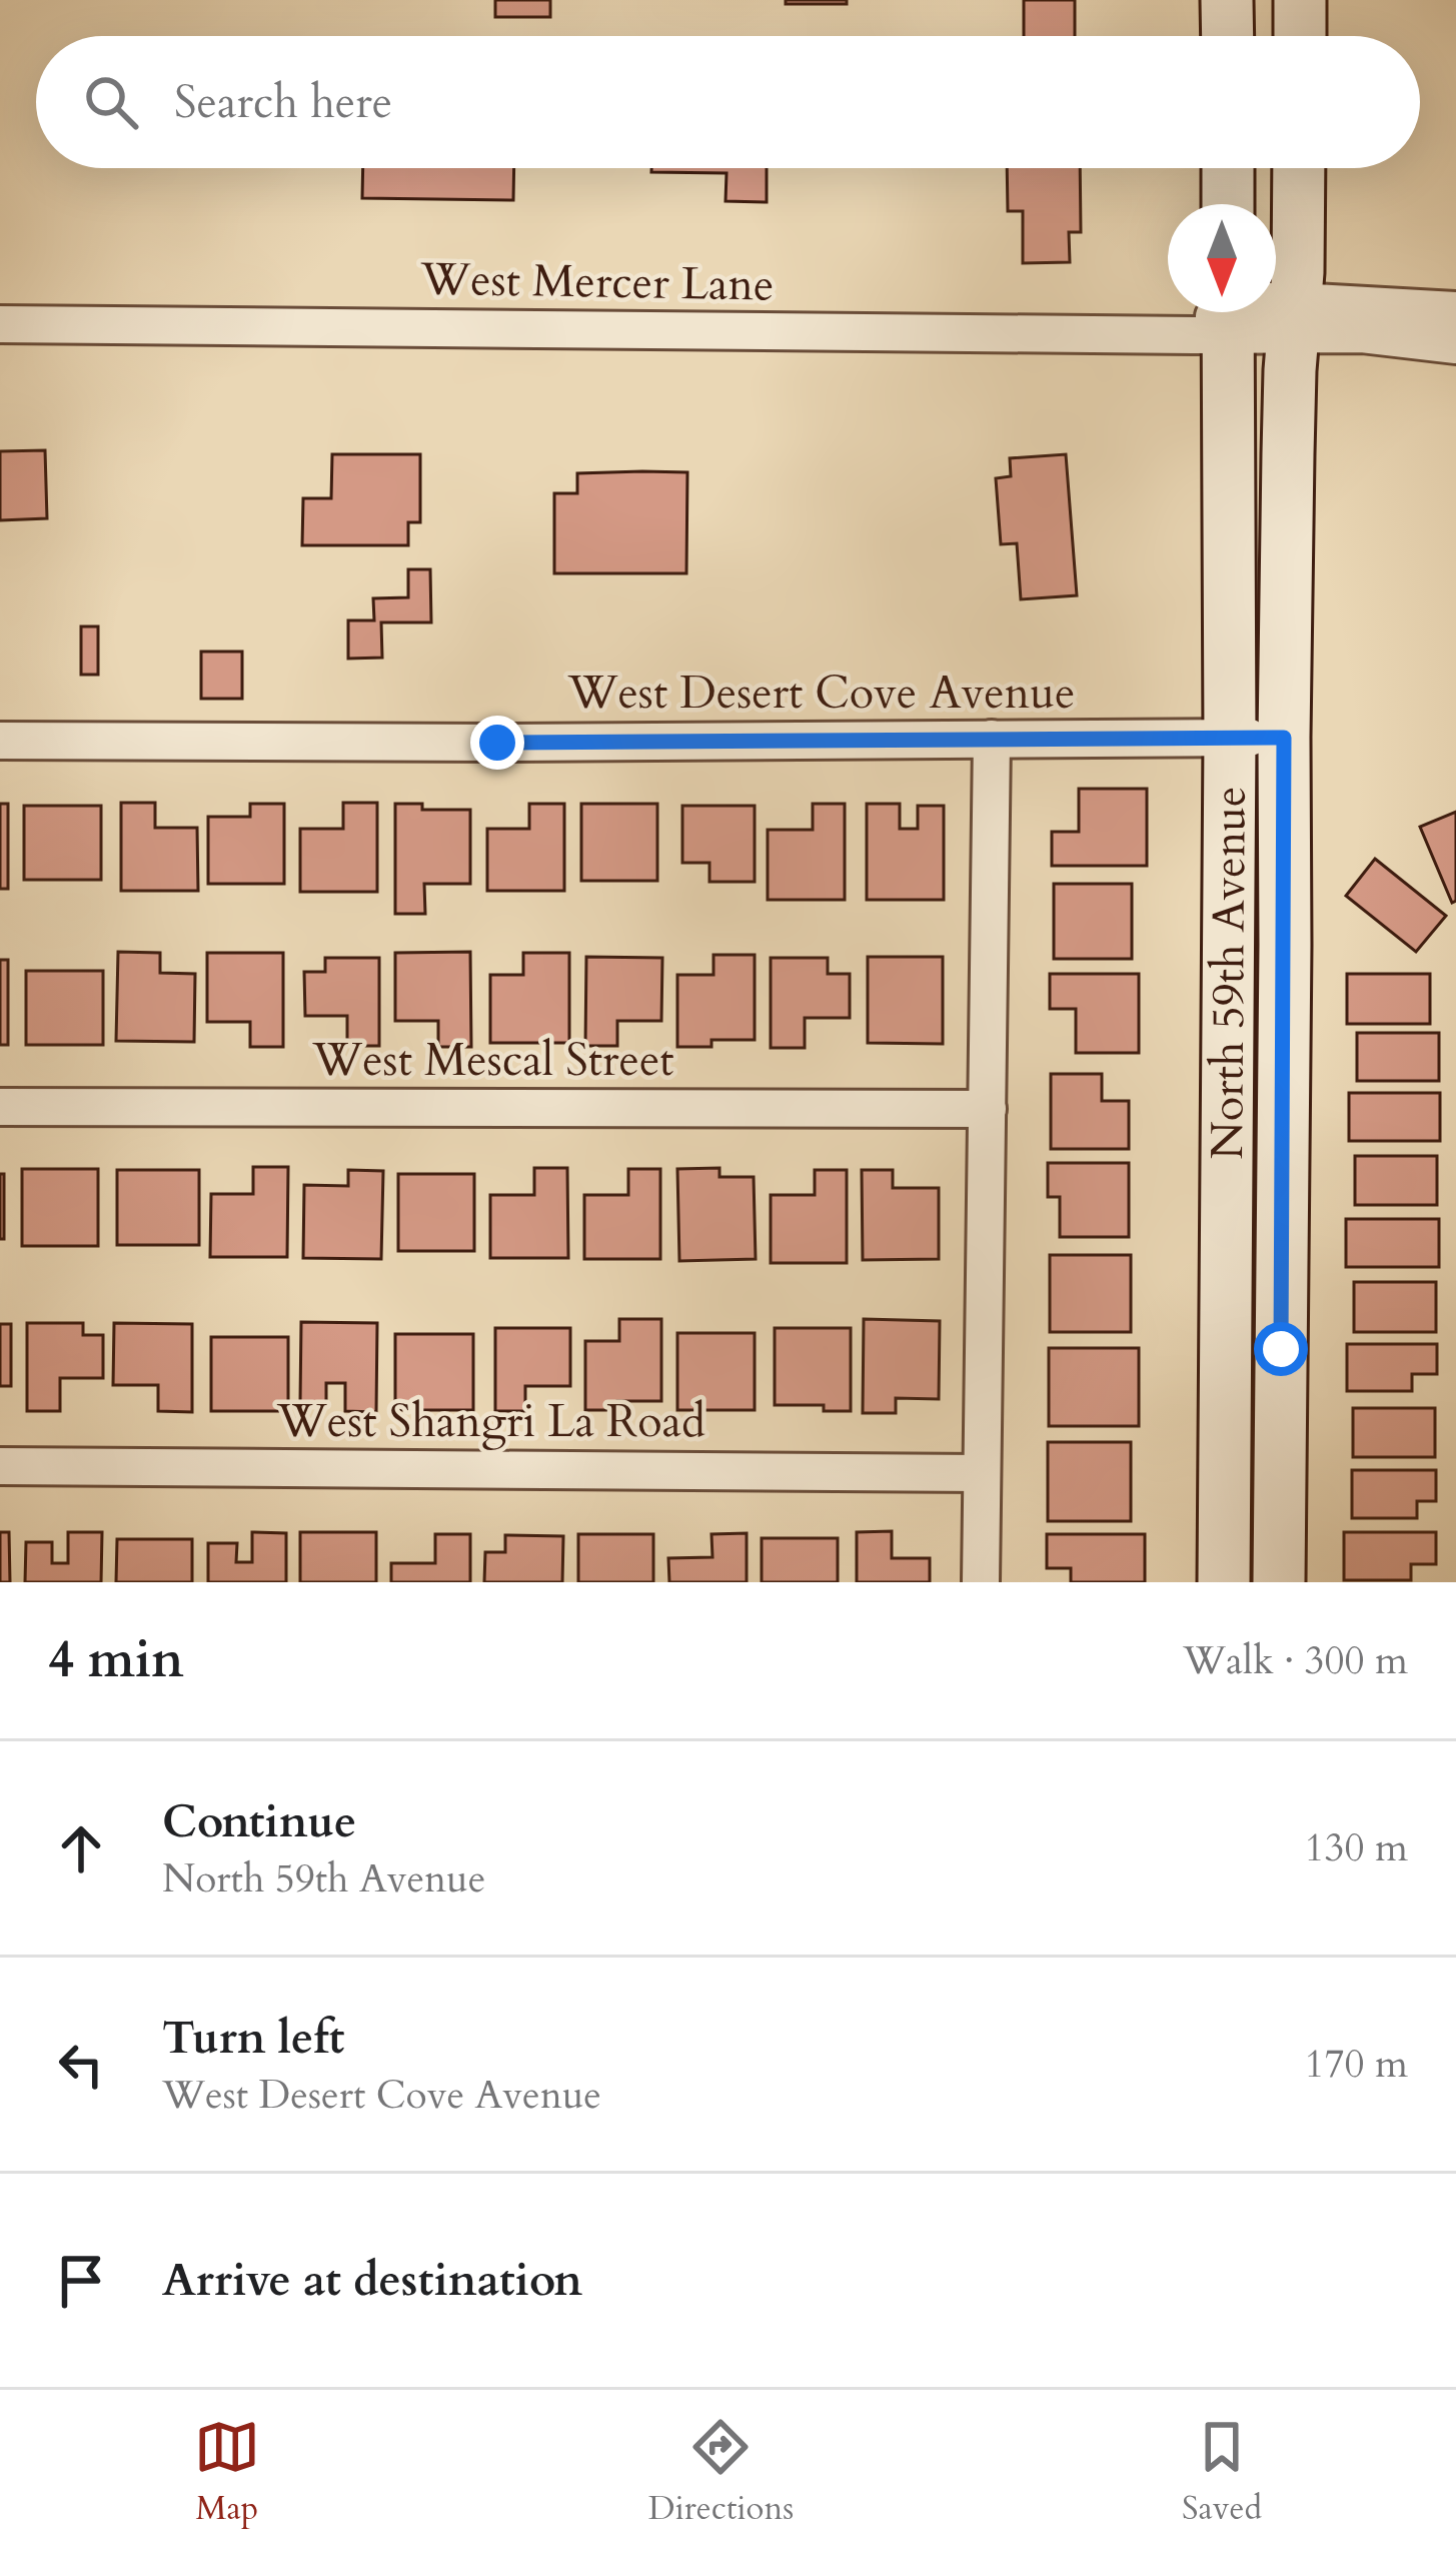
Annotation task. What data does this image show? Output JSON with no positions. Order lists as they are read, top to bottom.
{
  "streets": {
    "main road": ["North 59th Avenue"],
    "street": [
      "West Mercer Lane",
      "West Desert Cove Avenue",
      "West Mescal Street",
      "West Shangri La Road"
    ]
  },
  "crossings": [
    ["West Mercer Lane", "North 59th Avenue"],
    ["West Desert Cove Avenue", "North 59th Avenue"]
  ],
  "north": "bottom",
  "page": {
    "search": "Search here",
    "heading": ["4 min", "Walk · 300 m"],
    "list": [
      ["Continue", "North 59th Avenue", "130 m"],
      ["Turn left", "West Desert Cove Avenue", "170 m"],
      "Arrive at destination"
    ],
    "nav": ["Map", "Directions", "Saved"]
  }
}
